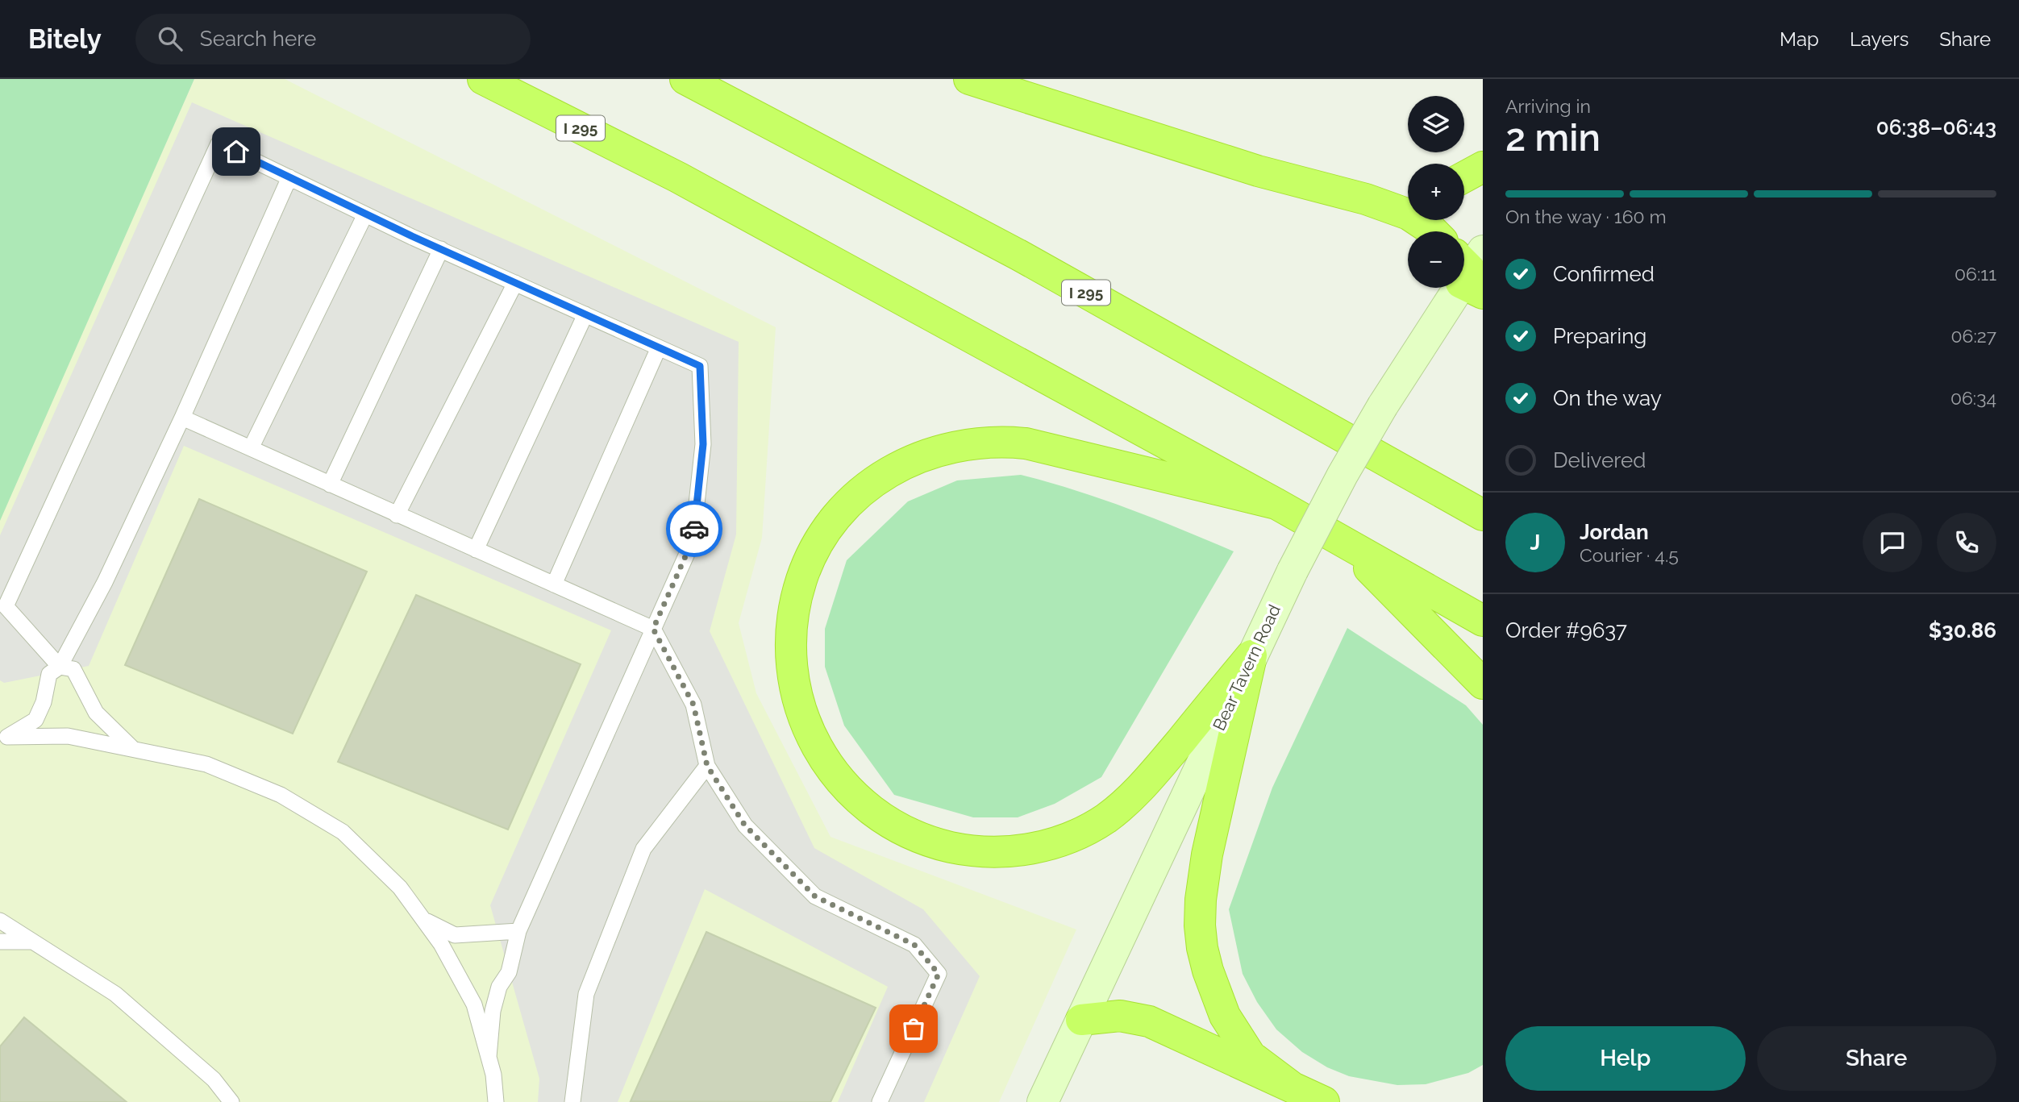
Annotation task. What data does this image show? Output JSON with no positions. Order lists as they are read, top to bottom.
{
  "streets": {
    "highway": ["I 295"],
    "street": ["Bear Tavern Road"]
  },
  "page": {
    "header": "Bitely",
    "search": "Search here",
    "nav": ["Map", "Layers", "Share"],
    "heading": ["2 min", "Arriving in", "06:38–06:43"],
    "panel": [
      "Jordan",
      "Courier · 4.5",
      "Order #9637",
      "$30.86"
    ],
    "map_buttons": ["+", "−"],
    "bar": "On the way · 160 m",
    "list": [
      ["Confirmed", "06:11"],
      ["Preparing", "06:27"],
      ["On the way", "06:34"],
      "Delivered"
    ],
    "round": "J",
    "buttons": ["Help", "Share"]
  }
}
